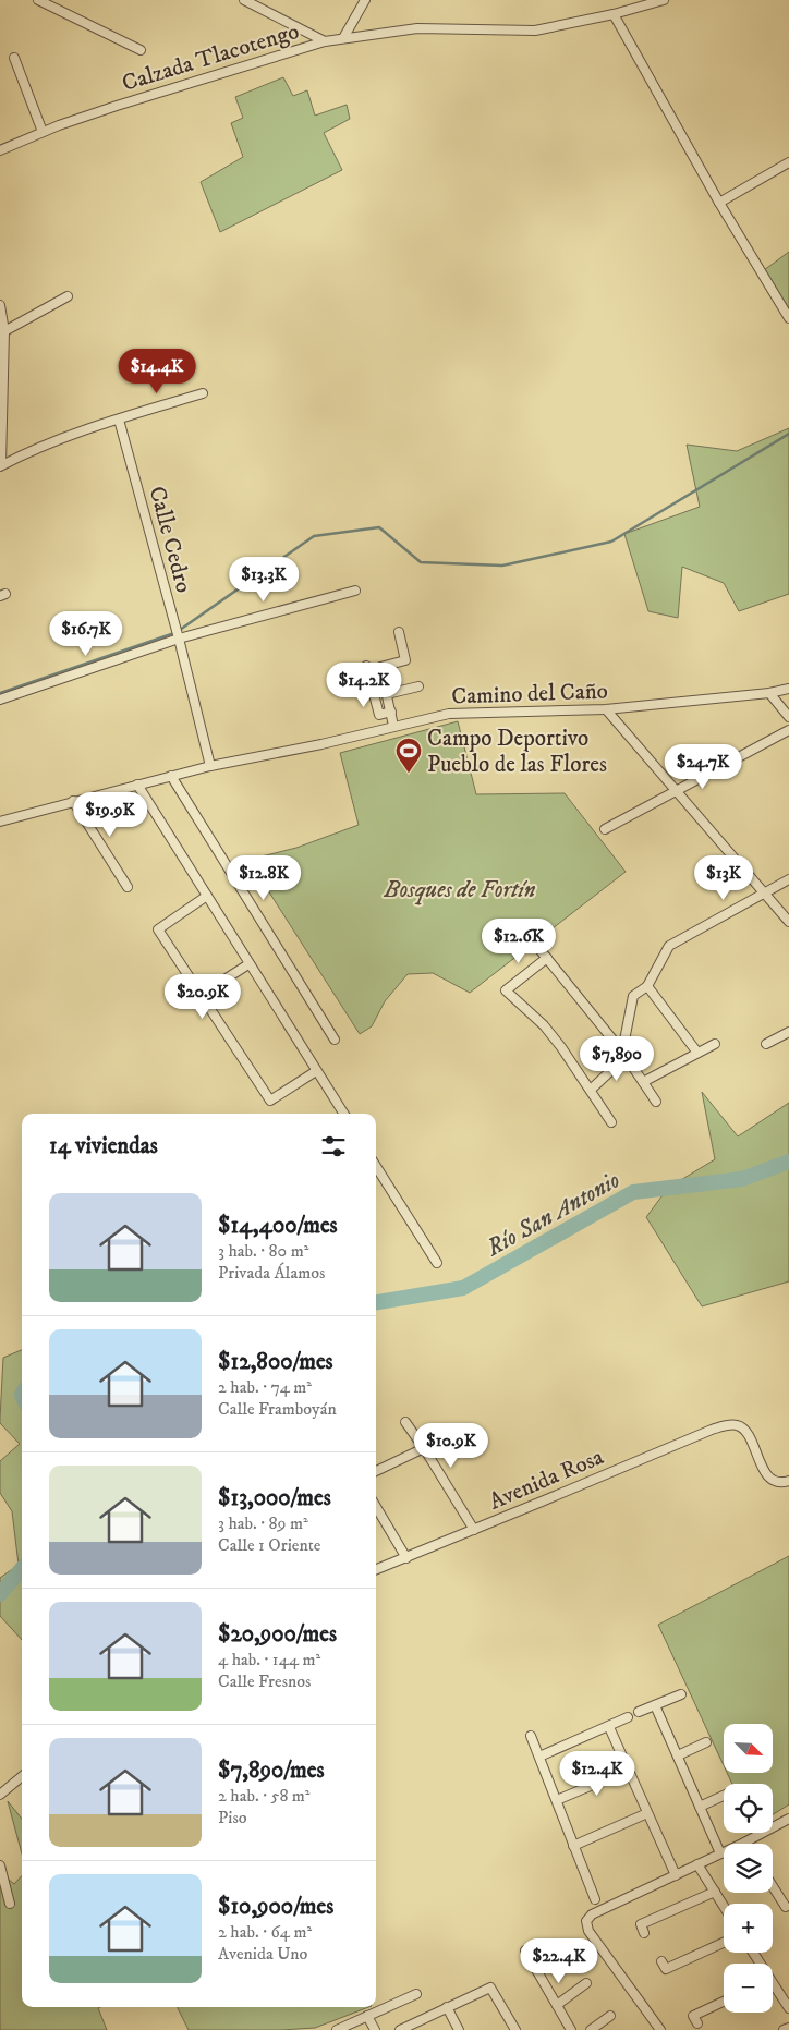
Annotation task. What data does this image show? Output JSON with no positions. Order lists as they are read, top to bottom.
{
  "streets": {
    "street": [
      "Calzada Tlacotengo",
      "Calle Cedro",
      "Camino del Caño",
      "Avenida Rosa"
    ]
  },
  "crossings": [
    ["Calle Cedro", "Camino del Caño"]
  ],
  "water": ["Río San Antonio"],
  "parks": ["Bosques de Fortín"],
  "places": {
    "sports": ["Campo Deportivo Pueblo de las Flores"]
  },
  "north": "bottom right",
  "page": {
    "price": [
      "$14.4K",
      "$13.3K",
      "$16.7K",
      "$14.2K",
      "$24.7K",
      "$19.9K",
      "$12.8K",
      "$13K",
      "$12.6K",
      "$20.9K",
      "$7,890",
      "$10.9K",
      "$12.4K",
      "$22.4K"
    ],
    "heading": "14 viviendas",
    "list": [
      {
        "name": "$14,400/mes",
        "note": "3 hab. · 80 m² · Privada Álamos"
      },
      {
        "name": "$12,800/mes",
        "note": "2 hab. · 74 m² · Calle Framboyán"
      },
      {
        "name": "$13,000/mes",
        "note": "3 hab. · 89 m² · Calle 1 Oriente"
      },
      {
        "name": "$20,900/mes",
        "note": "4 hab. · 144 m² · Calle Fresnos"
      },
      {
        "name": "$7,890/mes",
        "note": "2 hab. · 58 m² · Piso"
      },
      {
        "name": "$10,900/mes",
        "note": "2 hab. · 64 m² · Avenida Uno"
      }
    ],
    "map_buttons": ["+", "−"]
  }
}
